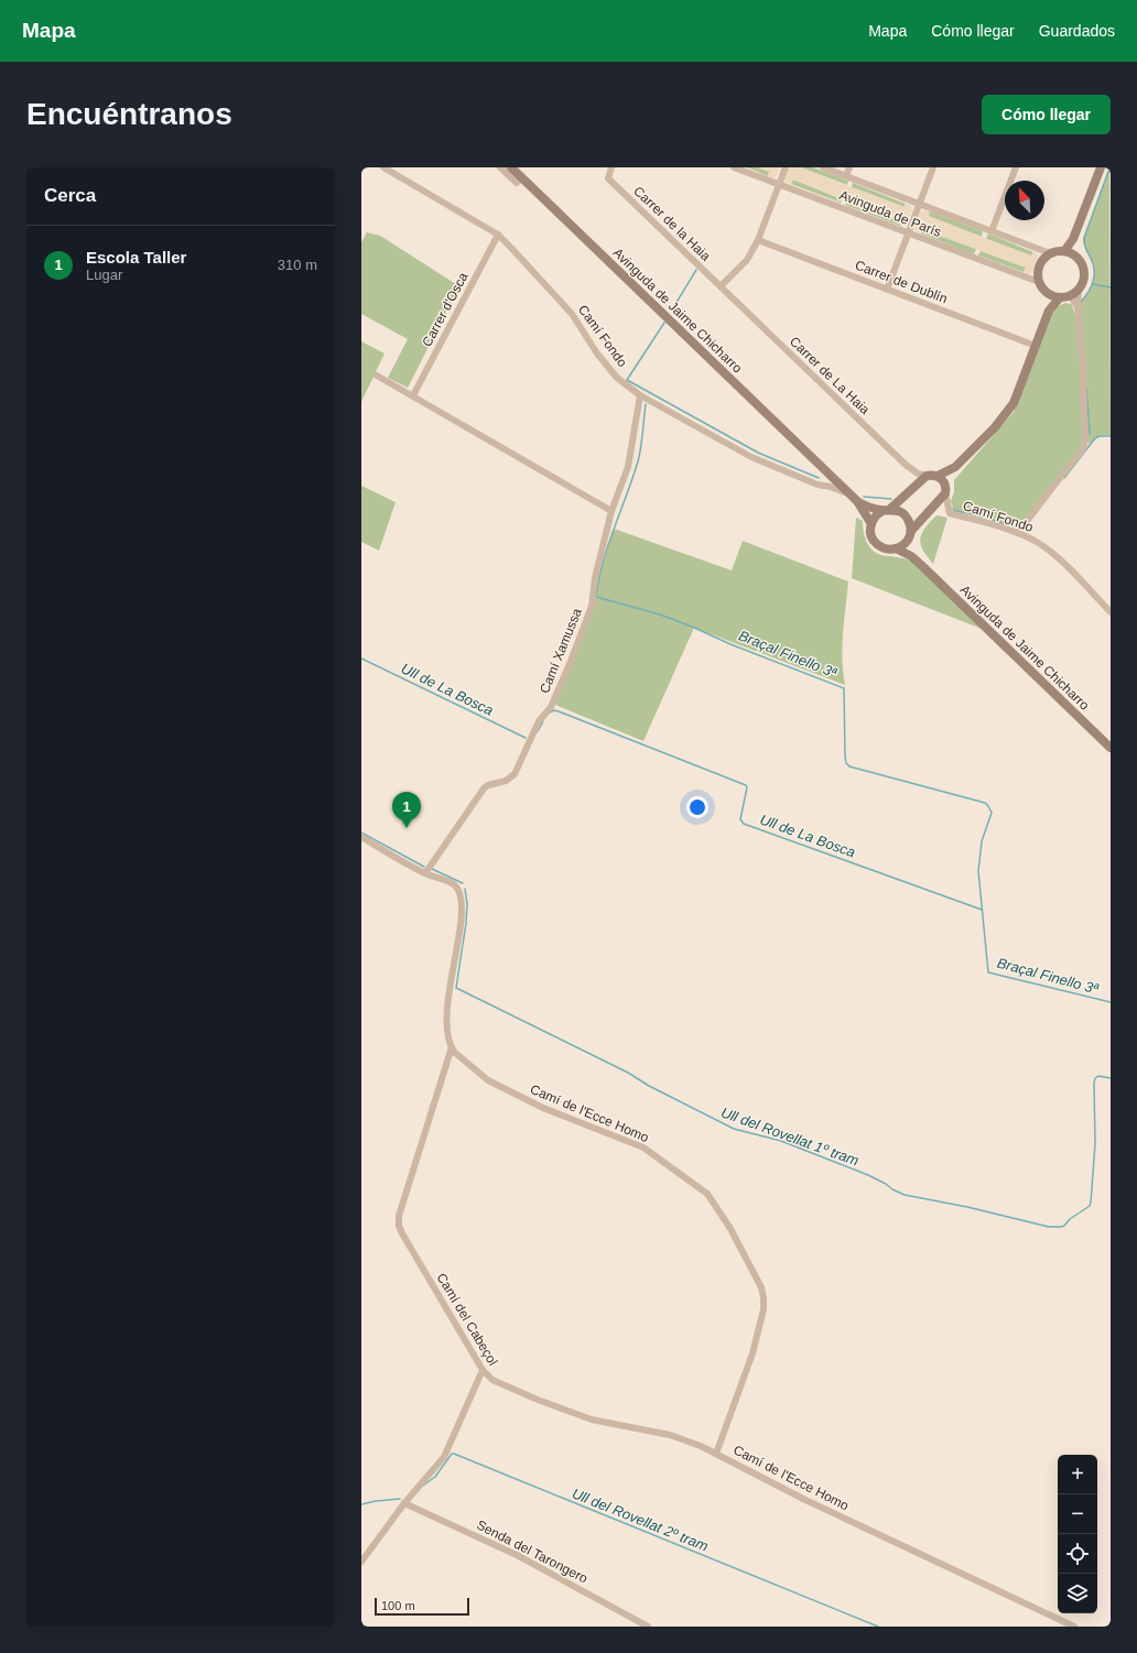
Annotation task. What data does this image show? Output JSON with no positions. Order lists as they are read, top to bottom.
{
  "streets": {
    "street": [
      "Avinguda de París",
      "Carrer de la Haia",
      "Carrer de Dublín",
      "Carrer d'Osca",
      "Avinguda de Jaime Chicharro",
      "Camí Fondo",
      "Carrer de La Haia",
      "Camí Xamussa",
      "Camí de l'Ecce Homo",
      "Camí del Cabeçol",
      "Senda del Tarongero"
    ]
  },
  "crossings": [
    ["Carrer de la Haia", "Carrer de La Haia"],
    ["Carrer d'Osca", "Camí Fondo"],
    ["Avinguda de Jaime Chicharro", "Camí Fondo"],
    ["Camí Fondo", "Camí Xamussa"],
    ["Camí de l'Ecce Homo", "Camí del Cabeçol"]
  ],
  "water": [
    "Braçal Finello 3ª",
    "Ull de La Bosca",
    "Ull del Rovellat 1º tram",
    "Ull del Rovellat 2º tram"
  ],
  "scale_bar": "100 m",
  "north": "top left",
  "page": {
    "header": "Mapa",
    "nav": ["Mapa", "Cómo llegar", "Guardados"],
    "buttons": "Cómo llegar",
    "title": "Encuéntranos",
    "heading": "Cerca",
    "list": [
      {
        "mark": "1",
        "name": "Escola Taller",
        "note": "Lugar",
        "value": "310 m"
      }
    ],
    "pins": "1",
    "map_buttons": ["+", "−"],
    "scale": "100 m"
  }
}
